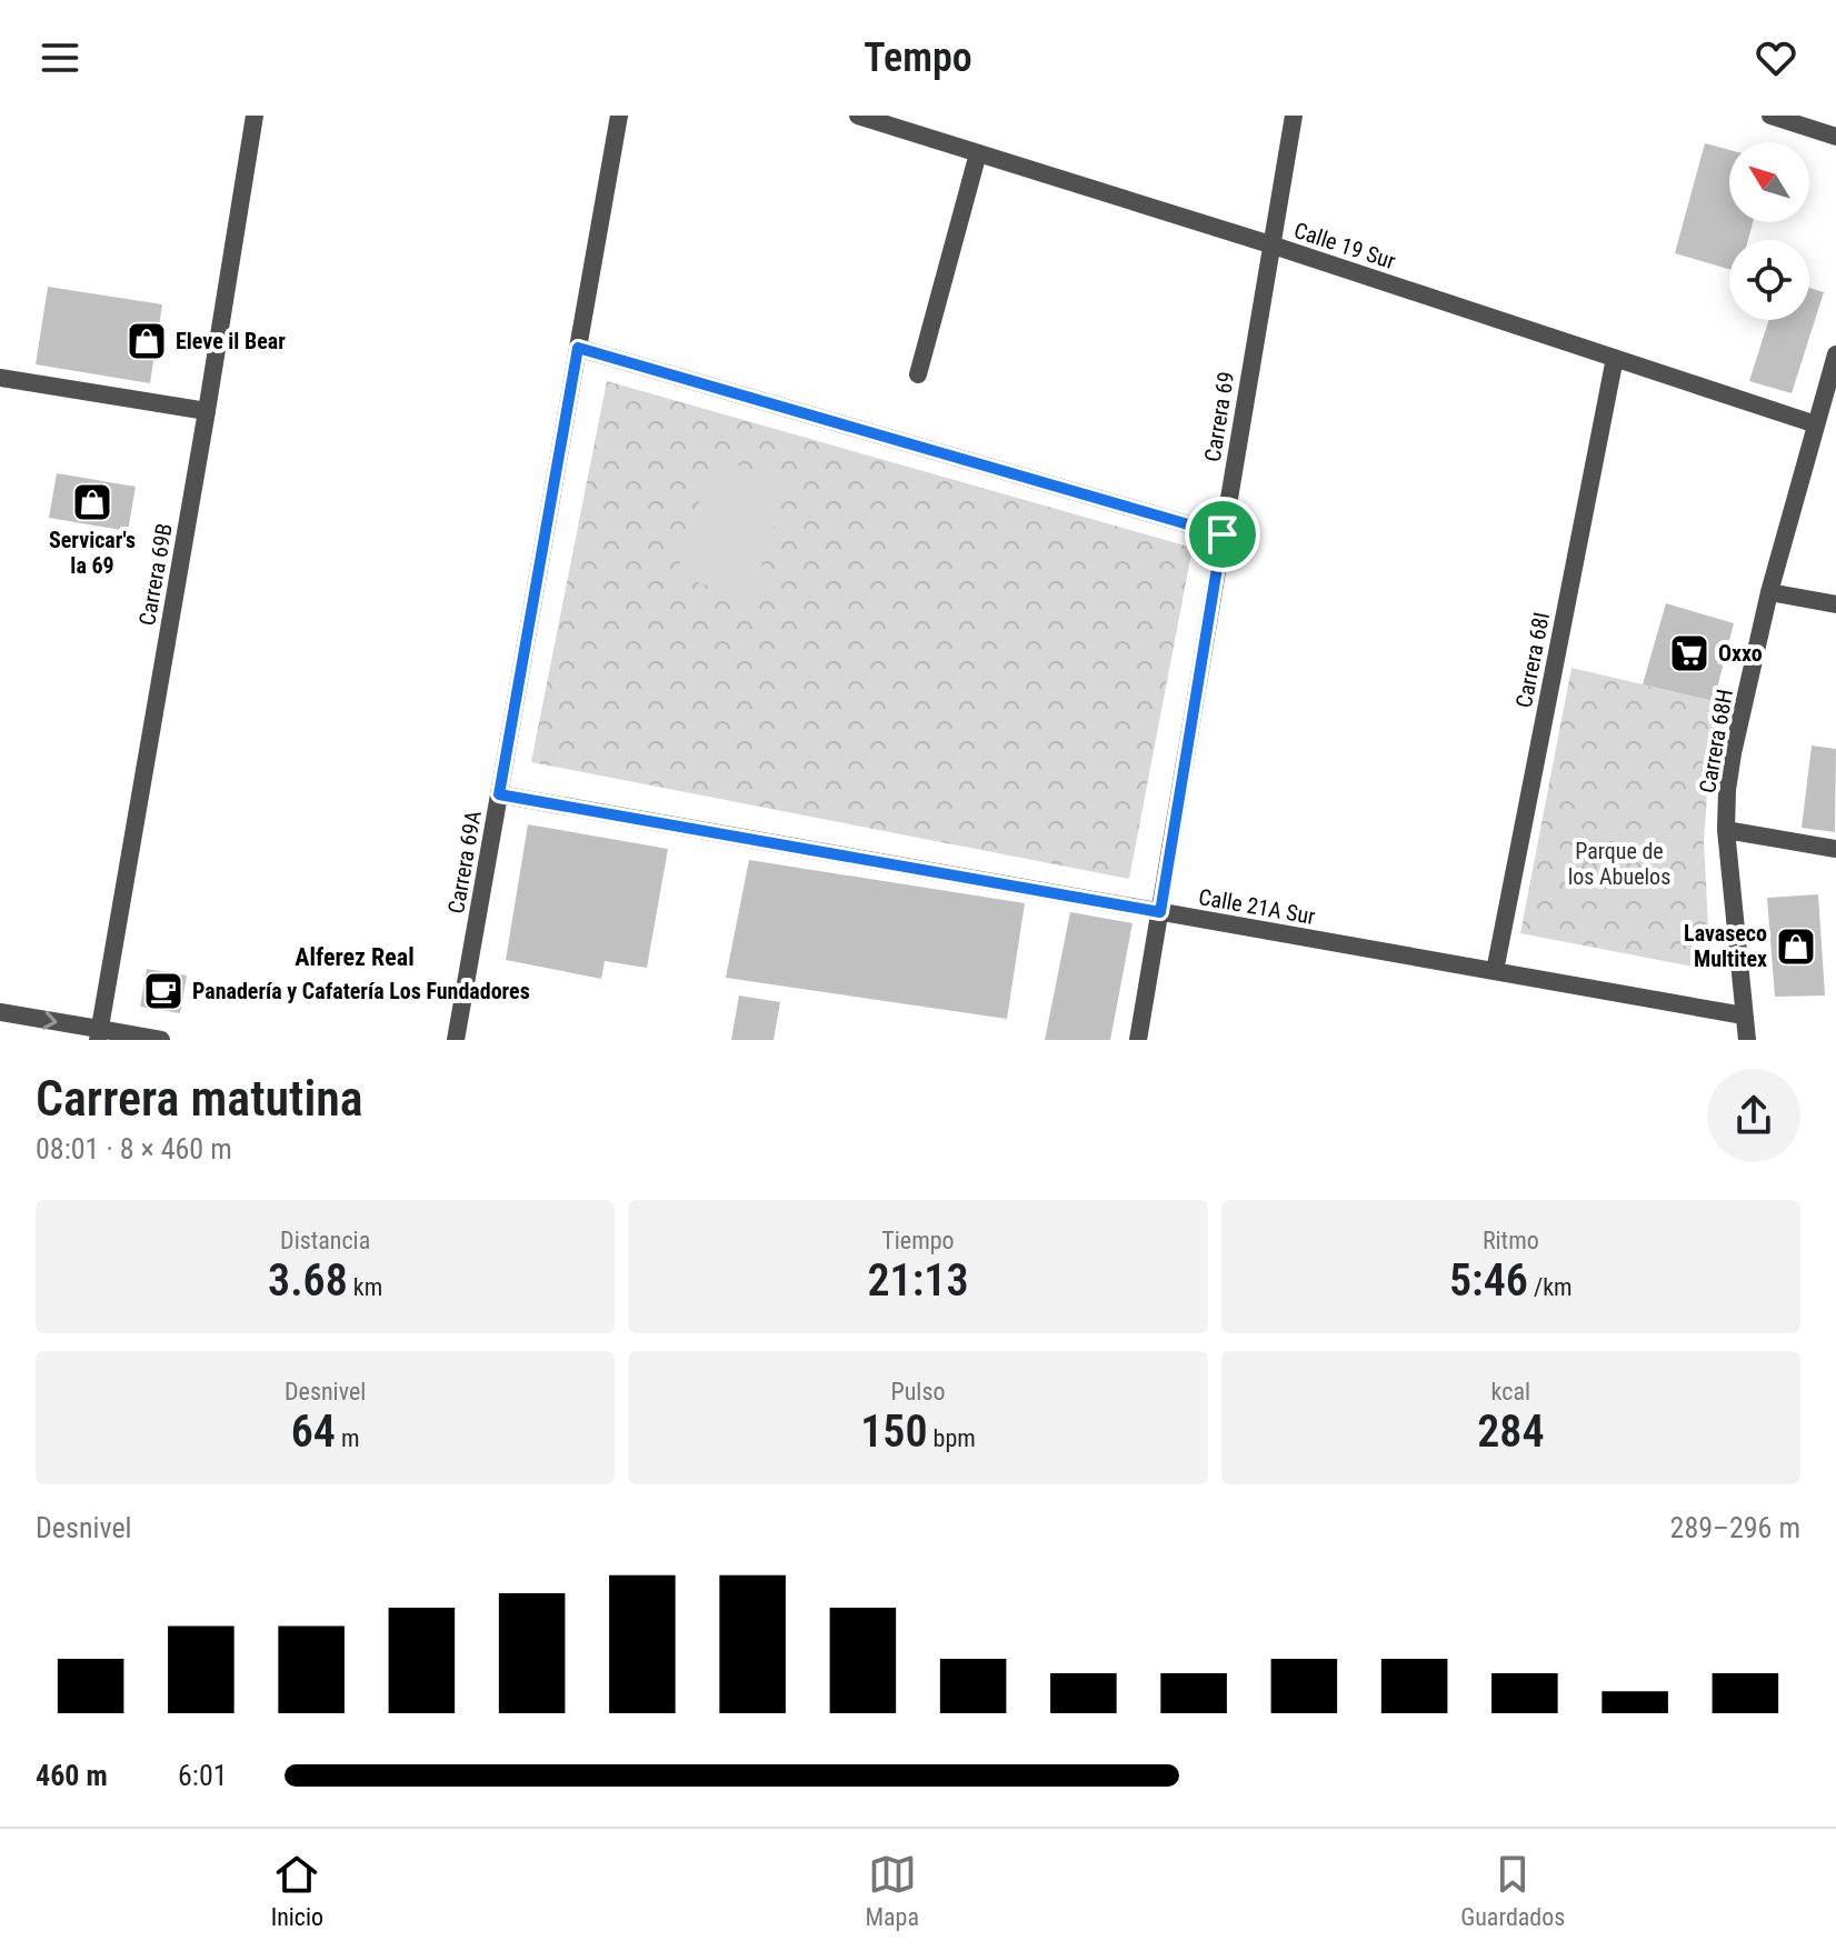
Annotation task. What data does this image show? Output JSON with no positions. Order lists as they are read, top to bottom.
{
  "streets": {
    "street": [
      "Calle 19 Sur",
      "Carrera 69",
      "Carrera 69B",
      "Carrera 68I",
      "Carrera 68H",
      "Carrera 69A",
      "Calle 21A Sur"
    ]
  },
  "crossings": [
    ["Calle 19 Sur", "Carrera 69"],
    ["Calle 19 Sur", "Carrera 68I"],
    ["Calle 19 Sur", "Carrera 68H"],
    ["Carrera 69", "Calle 21A Sur"],
    ["Carrera 68I", "Calle 21A Sur"],
    ["Carrera 68H", "Calle 21A Sur"],
    ["Carrera 69A", "Calle 21A Sur"]
  ],
  "districts": ["Alferez Real"],
  "parks": ["Parque de los Abuelos"],
  "places": {
    "shop": ["Eleve il Bear", "Servicar's la 69", "Lavaseco Multitex"],
    "supermarket": ["Oxxo"],
    "cafe": ["Panadería y Cafatería Los Fundadores"]
  },
  "north": "top left",
  "page": {
    "header": "Tempo",
    "heading": ["Carrera matutina", "08:01 · 8 × 460 m"],
    "stats": [
      ["Distancia", "3.68 km"],
      ["Tiempo", "21:13"],
      ["Ritmo", "5:46 /km"],
      ["Desnivel", "64 m"],
      ["Pulso", "150 bpm"],
      ["kcal", "284"]
    ],
    "chart": ["Desnivel", "289–296 m"],
    "list": [
      {
        "name": "460 m",
        "note": "6:01"
      }
    ],
    "tabs": ["Inicio", "Mapa", "Guardados"]
  }
}
